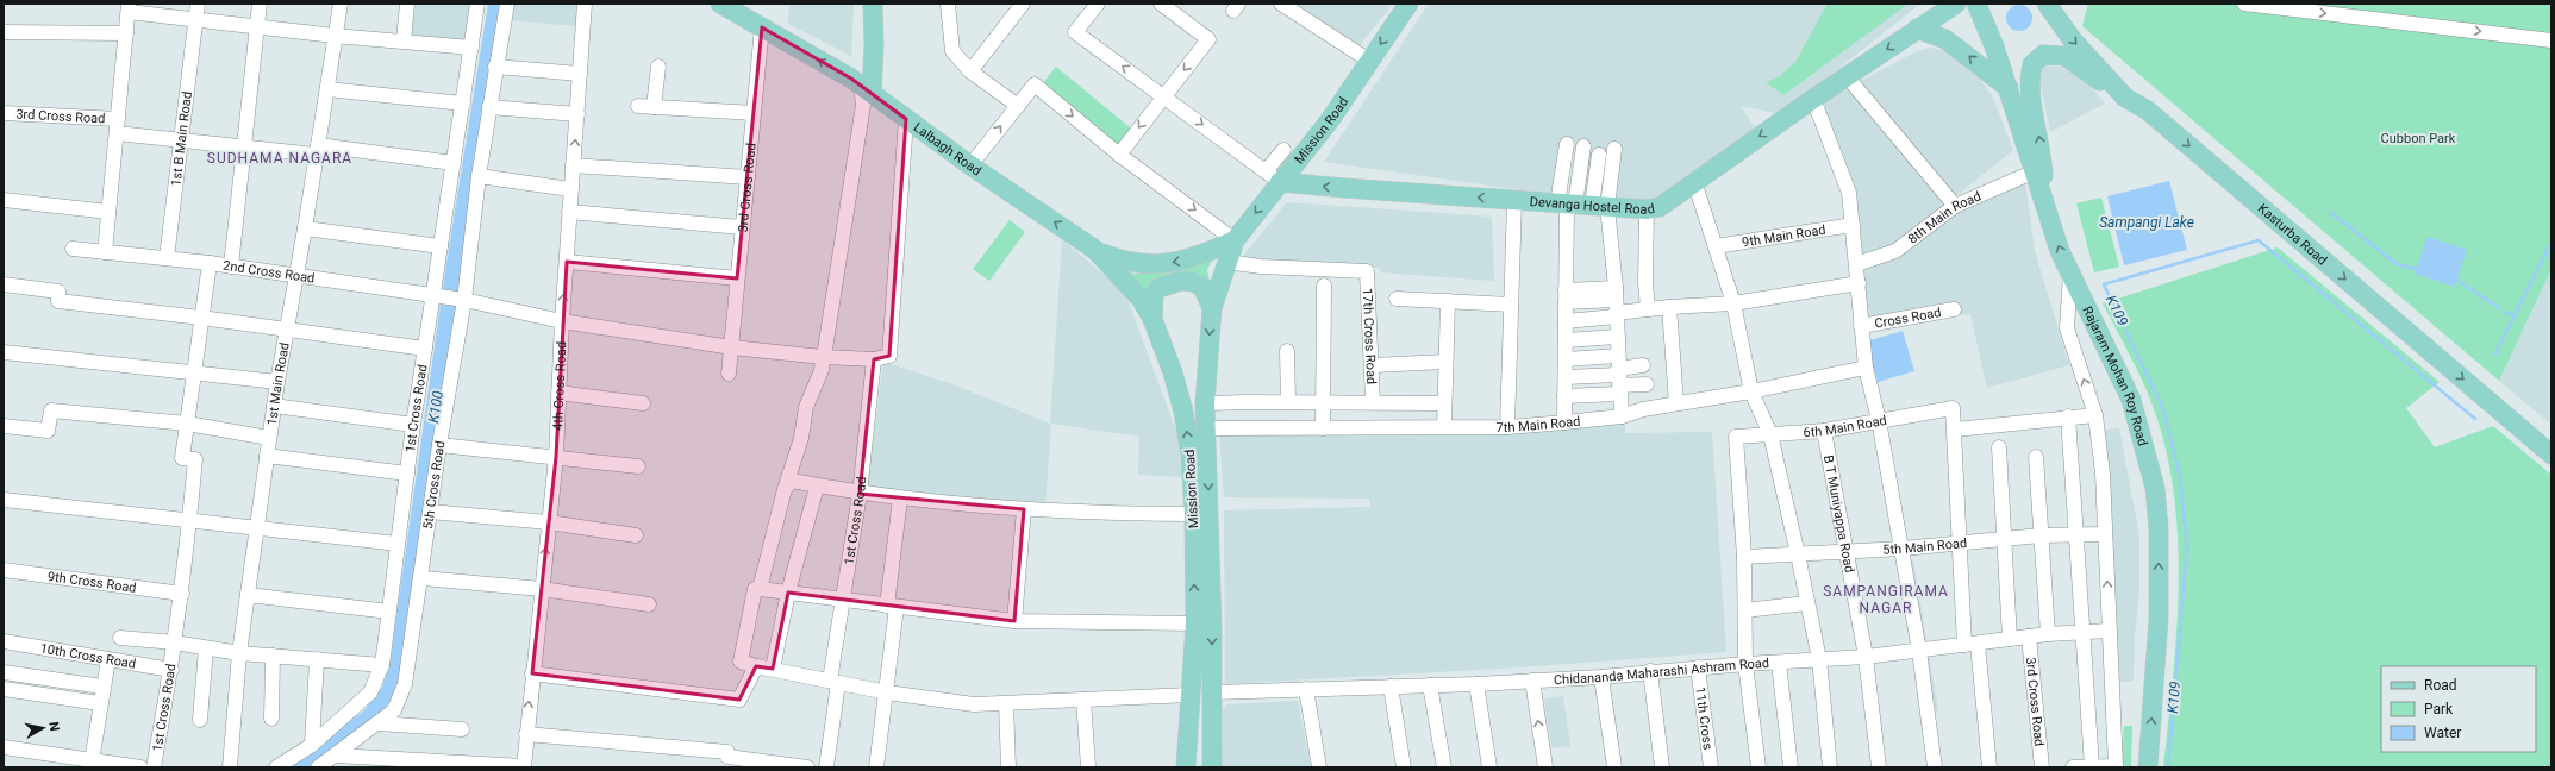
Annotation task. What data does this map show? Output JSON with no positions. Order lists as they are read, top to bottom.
{
  "streets": {
    "main road": [
      "Mission Road",
      "Lalbagh Road",
      "Devanga Hostel Road",
      "Kasturba Road",
      "Rajaram Mohan Roy Road"
    ],
    "street": [
      "3rd Cross Road",
      "1st B Main Road",
      "8th Main Road",
      "9th Main Road",
      "2nd Cross Road",
      "Cross Road",
      "17th Cross Road",
      "1st Main Road",
      "4th Cross Road",
      "1st Cross Road",
      "7th Main Road",
      "6th Main Road",
      "5th Cross Road",
      "B T Muniyappa Road",
      "5th Main Road",
      "9th Cross Road",
      "10th Cross Road",
      "Chidananda Maharashi Ashram Road",
      "11th Cross"
    ]
  },
  "crossings": [
    ["3rd Cross Road", "1st B Main Road"],
    ["3rd Cross Road", "Lalbagh Road"],
    ["3rd Cross Road", "2nd Cross Road"],
    ["3rd Cross Road", "1st Main Road"],
    ["3rd Cross Road", "1st Cross Road"],
    ["3rd Cross Road", "Chidananda Maharashi Ashram Road"],
    ["Mission Road", "Lalbagh Road"],
    ["Mission Road", "Devanga Hostel Road"],
    ["Mission Road", "17th Cross Road"],
    ["Mission Road", "7th Main Road"],
    ["Mission Road", "Chidananda Maharashi Ashram Road"],
    ["1st B Main Road", "2nd Cross Road"],
    ["8th Main Road", "Rajaram Mohan Roy Road"],
    ["2nd Cross Road", "1st Main Road"],
    ["2nd Cross Road", "4th Cross Road"],
    ["2nd Cross Road", "1st Cross Road"],
    ["2nd Cross Road", "5th Cross Road"],
    ["1st Cross Road", "9th Cross Road"],
    ["1st Cross Road", "10th Cross Road"],
    ["1st Cross Road", "Chidananda Maharashi Ashram Road"],
    ["6th Main Road", "B T Muniyappa Road"],
    ["6th Main Road", "5th Main Road"],
    ["B T Muniyappa Road", "5th Main Road"],
    ["B T Muniyappa Road", "Chidananda Maharashi Ashram Road"],
    ["Chidananda Maharashi Ashram Road", "11th Cross"]
  ],
  "one_way": [
    "Lalbagh Road",
    "Devanga Hostel Road",
    "Kasturba Road",
    "Rajaram Mohan Roy Road"
  ],
  "districts": ["SUDHAMA NAGARA", "SAMPANGIRAMA NAGAR"],
  "water": ["Sampangi Lake", "K109", "K100"],
  "parks": ["Cubbon Park"],
  "legend": ["Road", "Park", "Water"],
  "north": "right"
}
